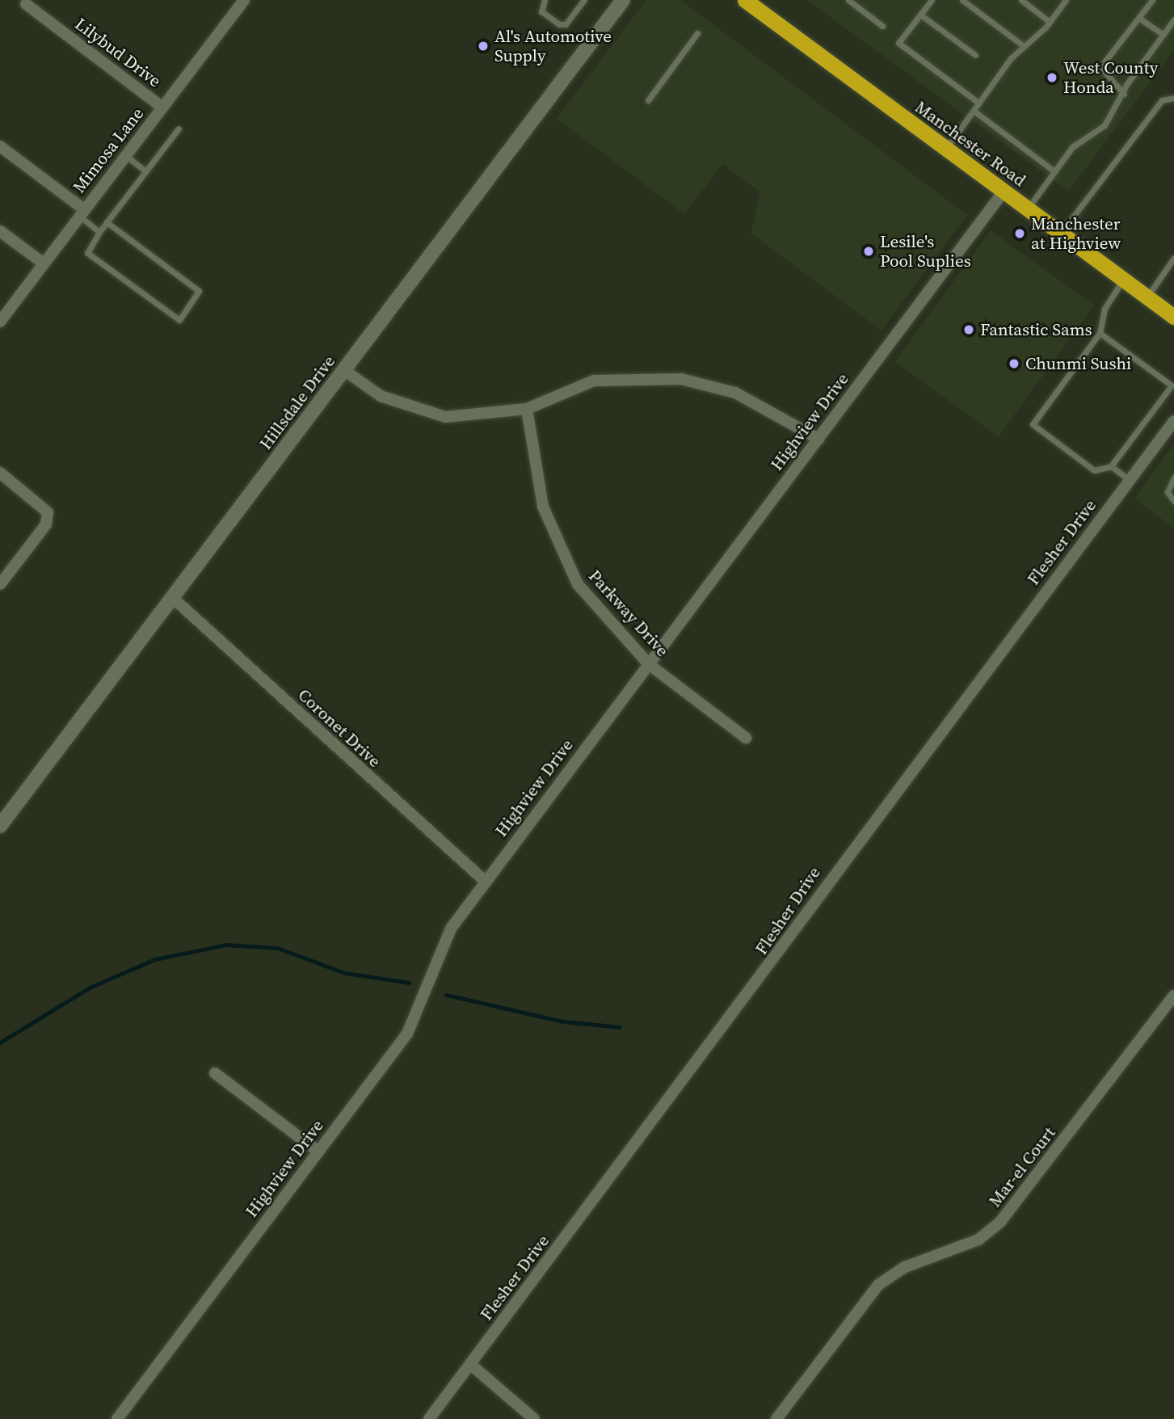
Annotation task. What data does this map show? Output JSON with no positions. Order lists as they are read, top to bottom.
{
  "streets": {
    "highway": ["Manchester Road"],
    "street": [
      "Lilybud Drive",
      "Mimosa Lane",
      "Hillsdale Drive",
      "Highview Drive",
      "Flesher Drive",
      "Parkway Drive",
      "Coronet Drive",
      "Mar-el Court"
    ]
  },
  "crossings": [
    ["Lilybud Drive", "Mimosa Lane"],
    ["Manchester Road", "Highview Drive"],
    ["Hillsdale Drive", "Coronet Drive"],
    ["Highview Drive", "Parkway Drive"],
    ["Highview Drive", "Coronet Drive"]
  ],
  "places": [
    "Al's Automotive Supply",
    "West County Honda",
    "Manchester at Highview",
    "Lesile's Pool Suplies",
    "Fantastic Sams",
    "Chunmi Sushi"
  ]
}
